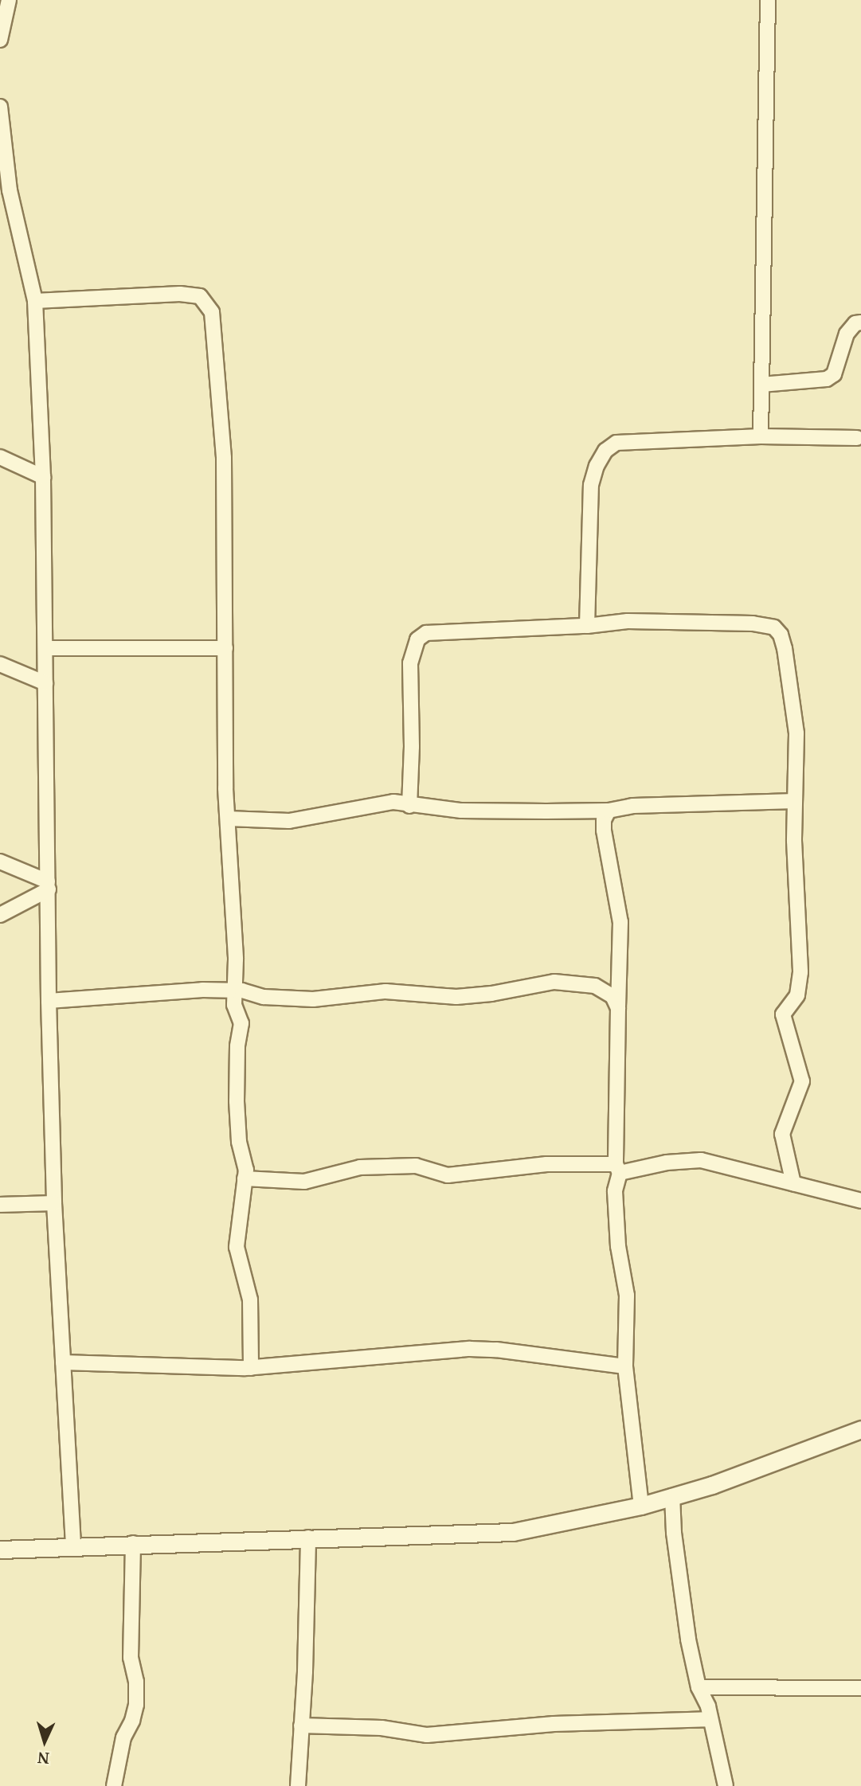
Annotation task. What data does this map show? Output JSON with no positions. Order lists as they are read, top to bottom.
{
  "north": "bottom"
}
